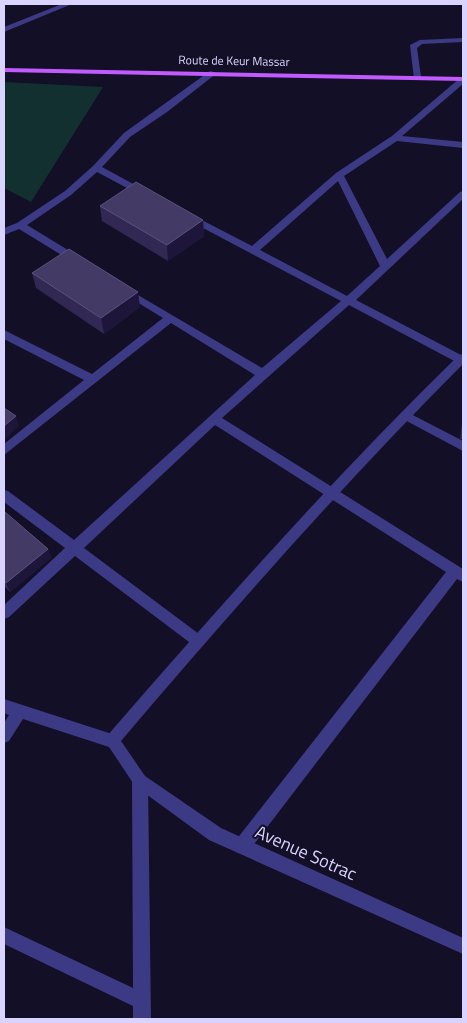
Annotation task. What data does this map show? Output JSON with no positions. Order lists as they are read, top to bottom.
{
  "streets": {
    "main road": ["Route de Keur Massar"],
    "street": ["Avenue Sotrac"]
  }
}
